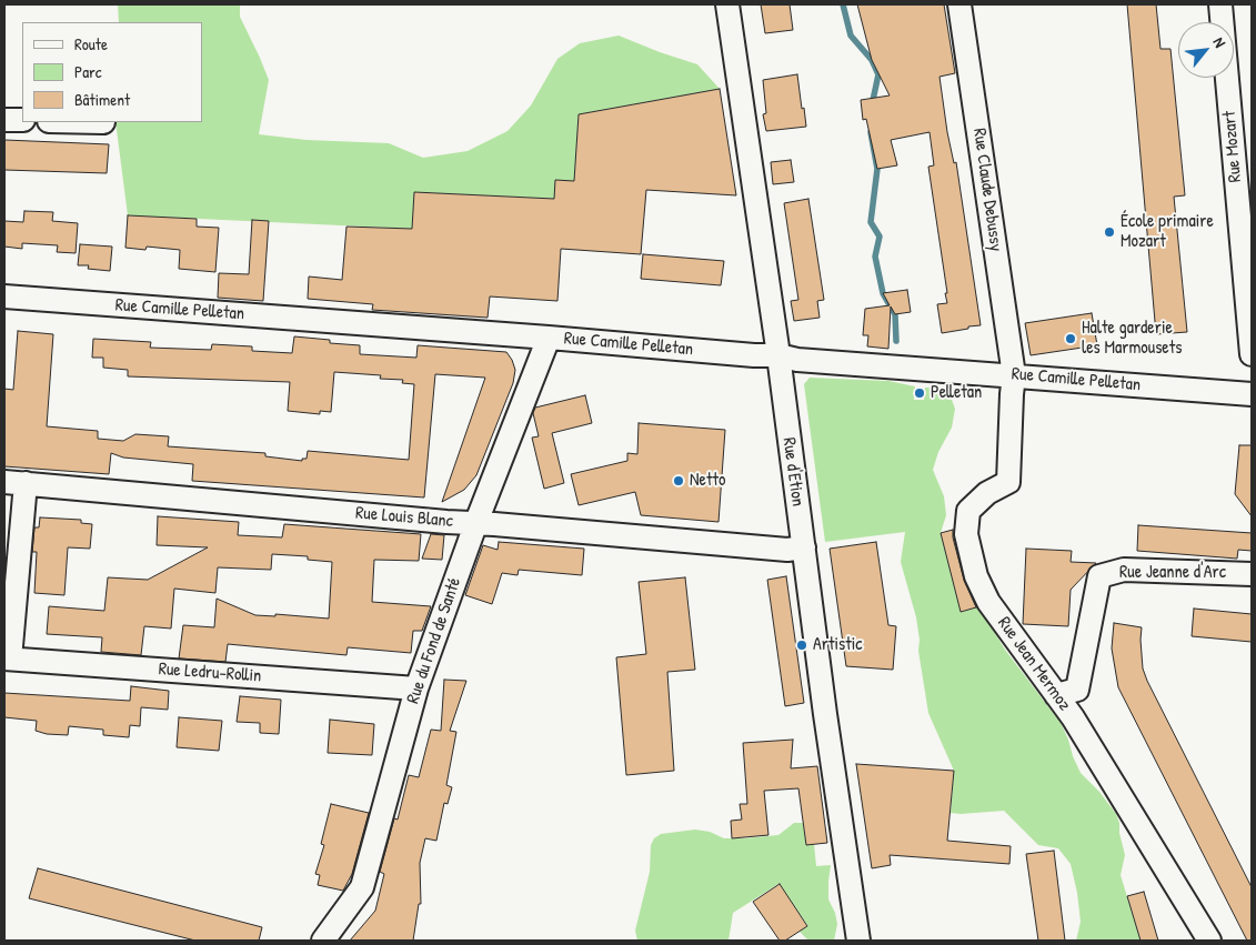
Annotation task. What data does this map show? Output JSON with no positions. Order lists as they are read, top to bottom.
{
  "streets": {
    "street": [
      "Rue Mozart",
      "Rue Claude Debussy",
      "Rue Camille Pelletan",
      "Rue d'Etion",
      "Rue Louis Blanc",
      "Rue Jeanne d'Arc",
      "Rue du Fond de Santé",
      "Rue Jean Mermoz",
      "Rue Ledru-Rollin"
    ]
  },
  "crossings": [
    ["Rue Claude Debussy", "Rue Camille Pelletan"],
    ["Rue Claude Debussy", "Rue Jean Mermoz"],
    ["Rue Camille Pelletan", "Rue d'Etion"],
    ["Rue Camille Pelletan", "Rue du Fond de Santé"],
    ["Rue Camille Pelletan", "Rue Jean Mermoz"],
    ["Rue d'Etion", "Rue Louis Blanc"],
    ["Rue Louis Blanc", "Rue du Fond de Santé"],
    ["Rue Jeanne d'Arc", "Rue Jean Mermoz"],
    ["Rue du Fond de Santé", "Rue Ledru-Rollin"]
  ],
  "places": [
    "École primaire Mozart",
    "Halte garderie les Marmousets",
    "Pelletan",
    "Netto",
    "Artistic"
  ],
  "legend": ["Route", "Parc", "Bâtiment"],
  "north": "top right"
}
